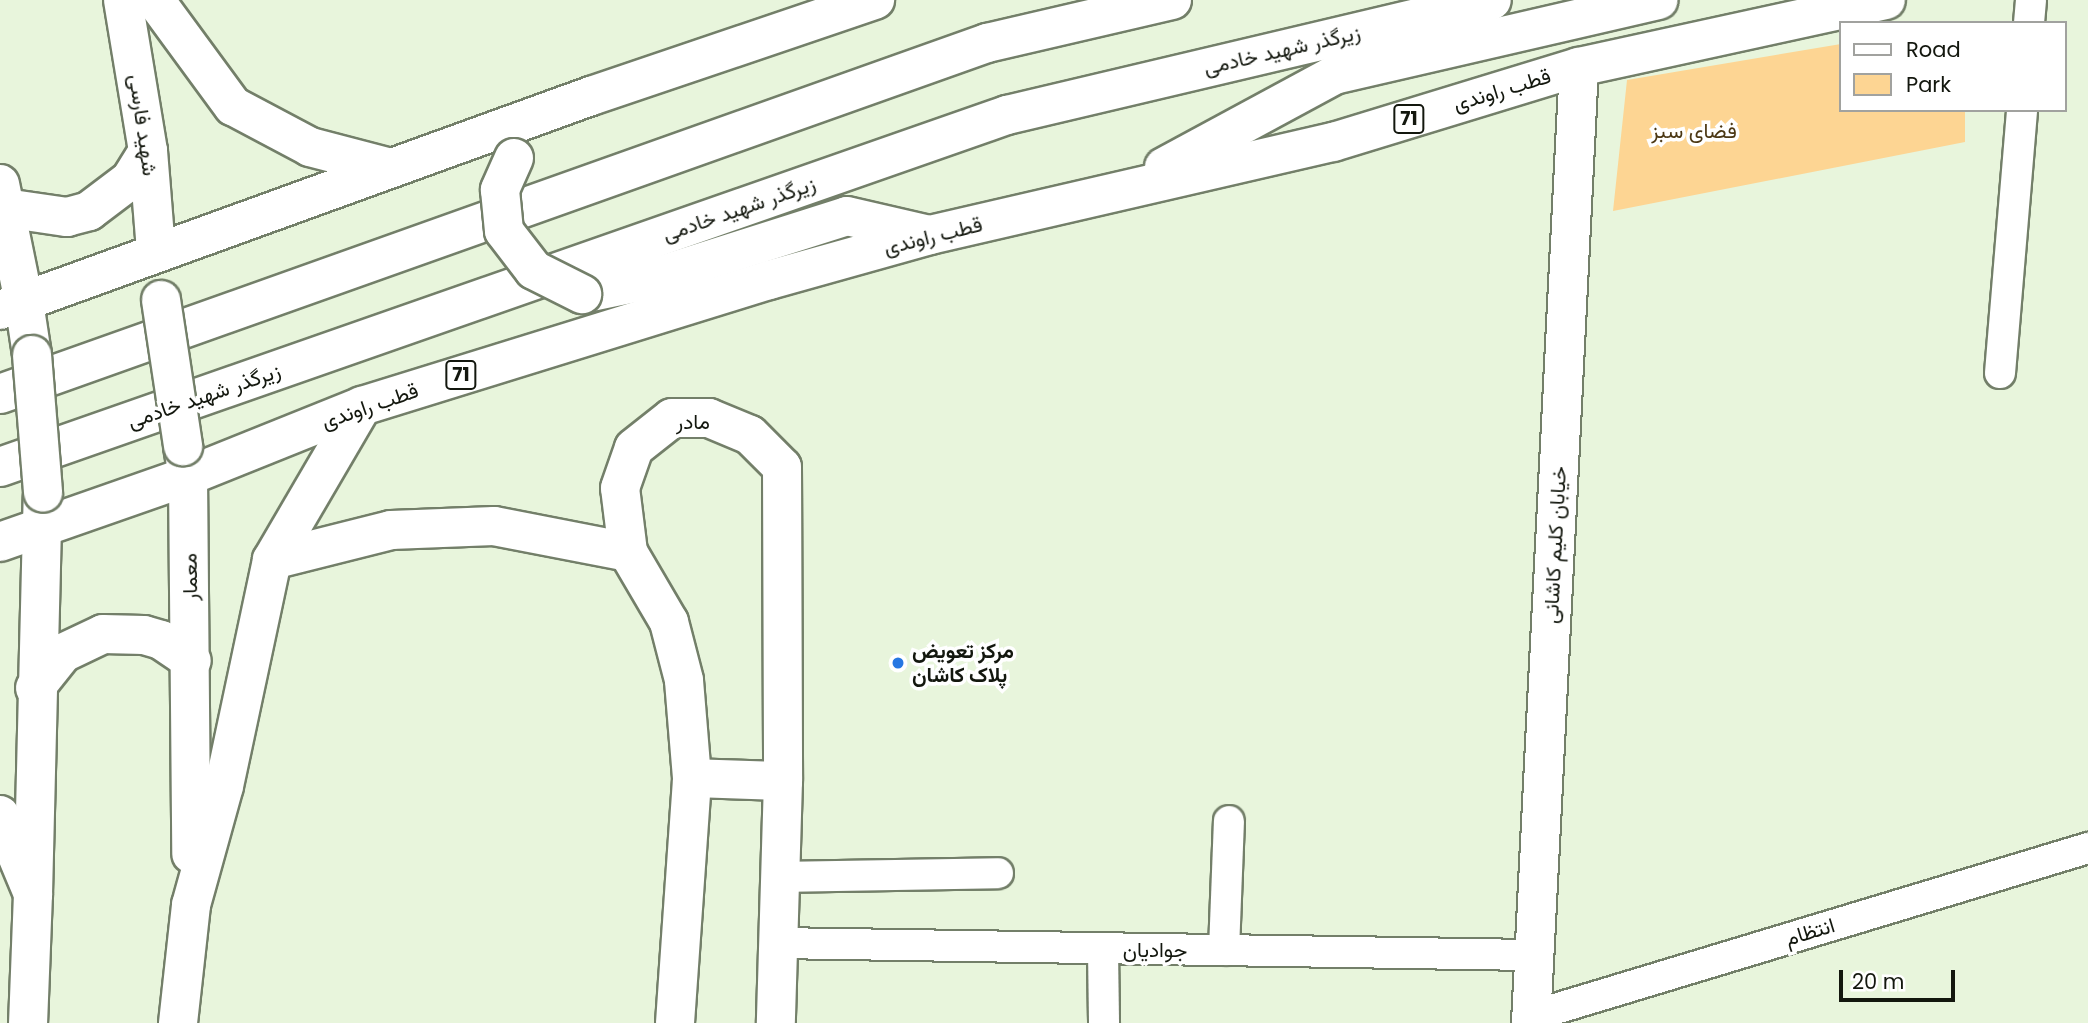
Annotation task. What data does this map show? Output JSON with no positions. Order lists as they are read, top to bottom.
{
  "streets": {
    "main road": [
      "زیرگذر شهید خادمی",
      "قطب راوندی",
      "71",
      "شهید فارسی",
      "مادر",
      "خیابان کلیم کاشانی",
      "معمار"
    ],
    "street": ["انتظام", "جوادیان"]
  },
  "crossings": [
    ["قطب راوندی", "خیابان کلیم کاشانی"],
    ["قطب راوندی", "معمار"],
    ["شهید فارسی", "معمار"],
    ["مادر", "جوادیان"],
    ["خیابان کلیم کاشانی", "انتظام"],
    ["خیابان کلیم کاشانی", "جوادیان"]
  ],
  "parks": ["فضای سبز"],
  "places": ["مرکز تعویض پلاک کاشان"],
  "legend": ["Road", "Park"],
  "scale_bar": "20 m"
}
